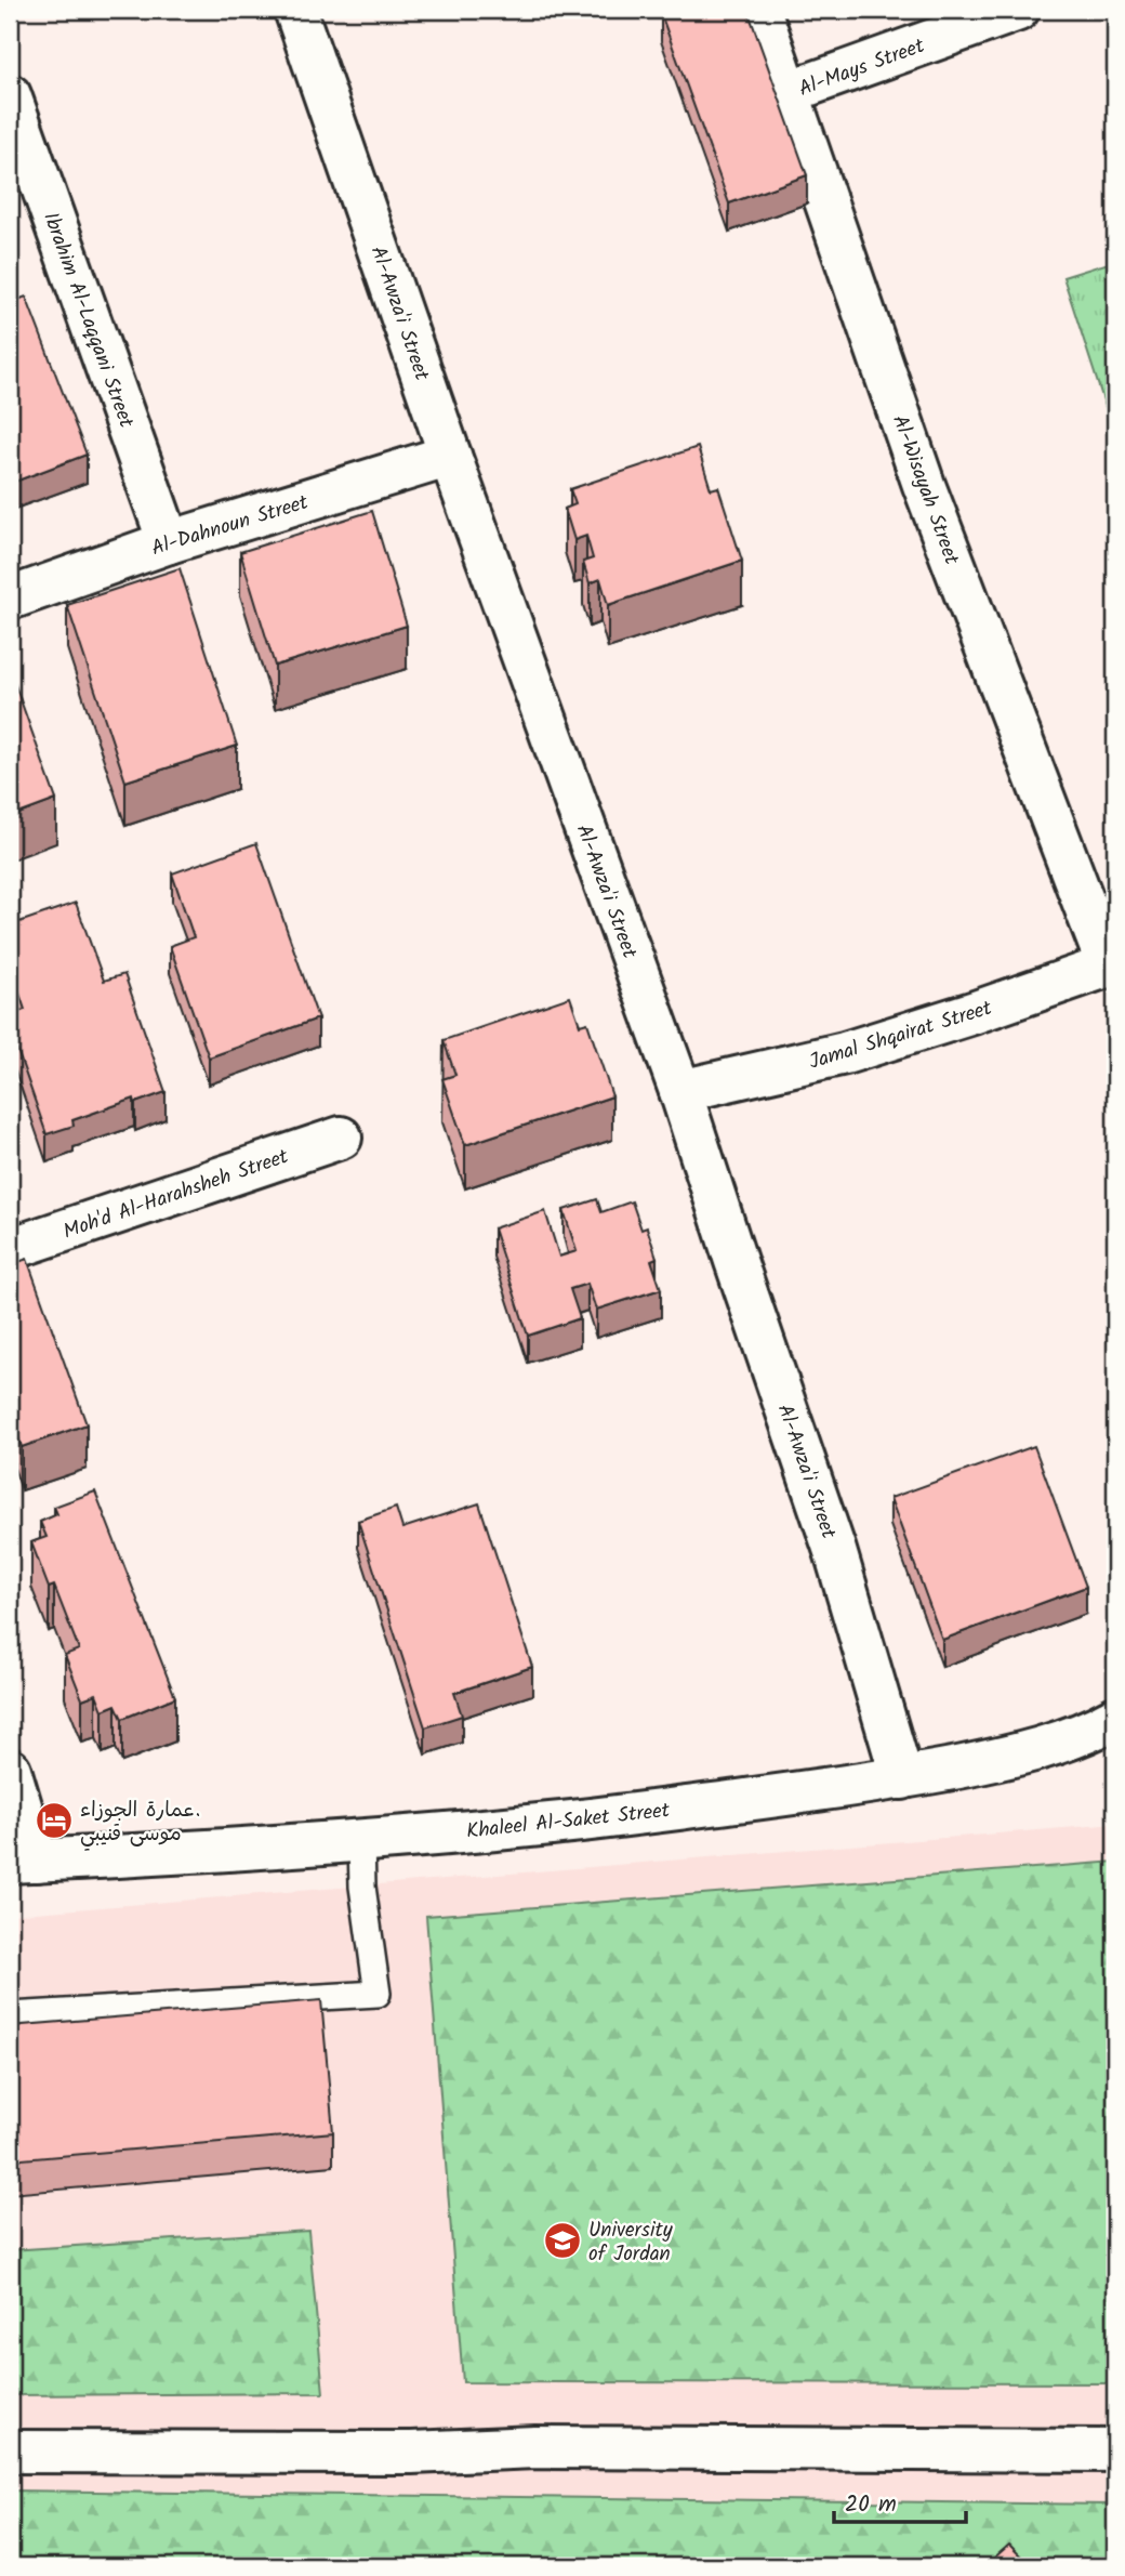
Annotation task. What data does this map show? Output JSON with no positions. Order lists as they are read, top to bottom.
{
  "streets": {
    "street": [
      "Al-Mays Street",
      "Al-Awza'i Street",
      "Ibrahim Al-Laqqani Street",
      "Al-Wisayah Street",
      "Al-Dahnoun Street",
      "Jamal Shqairat Street",
      "Moh'd Al-Harahsheh Street",
      "Khaleel Al-Saket Street"
    ]
  },
  "crossings": [
    ["Al-Mays Street", "Al-Wisayah Street"],
    ["Al-Awza'i Street", "Al-Dahnoun Street"],
    ["Al-Awza'i Street", "Jamal Shqairat Street"],
    ["Al-Awza'i Street", "Khaleel Al-Saket Street"],
    ["Ibrahim Al-Laqqani Street", "Al-Dahnoun Street"],
    ["Al-Wisayah Street", "Jamal Shqairat Street"]
  ],
  "places": {
    "hotel": ["عمارة الجوزاء. موسى قنيبي"],
    "school or university": ["University of Jordan"]
  },
  "scale_bar": "20 m"
}
